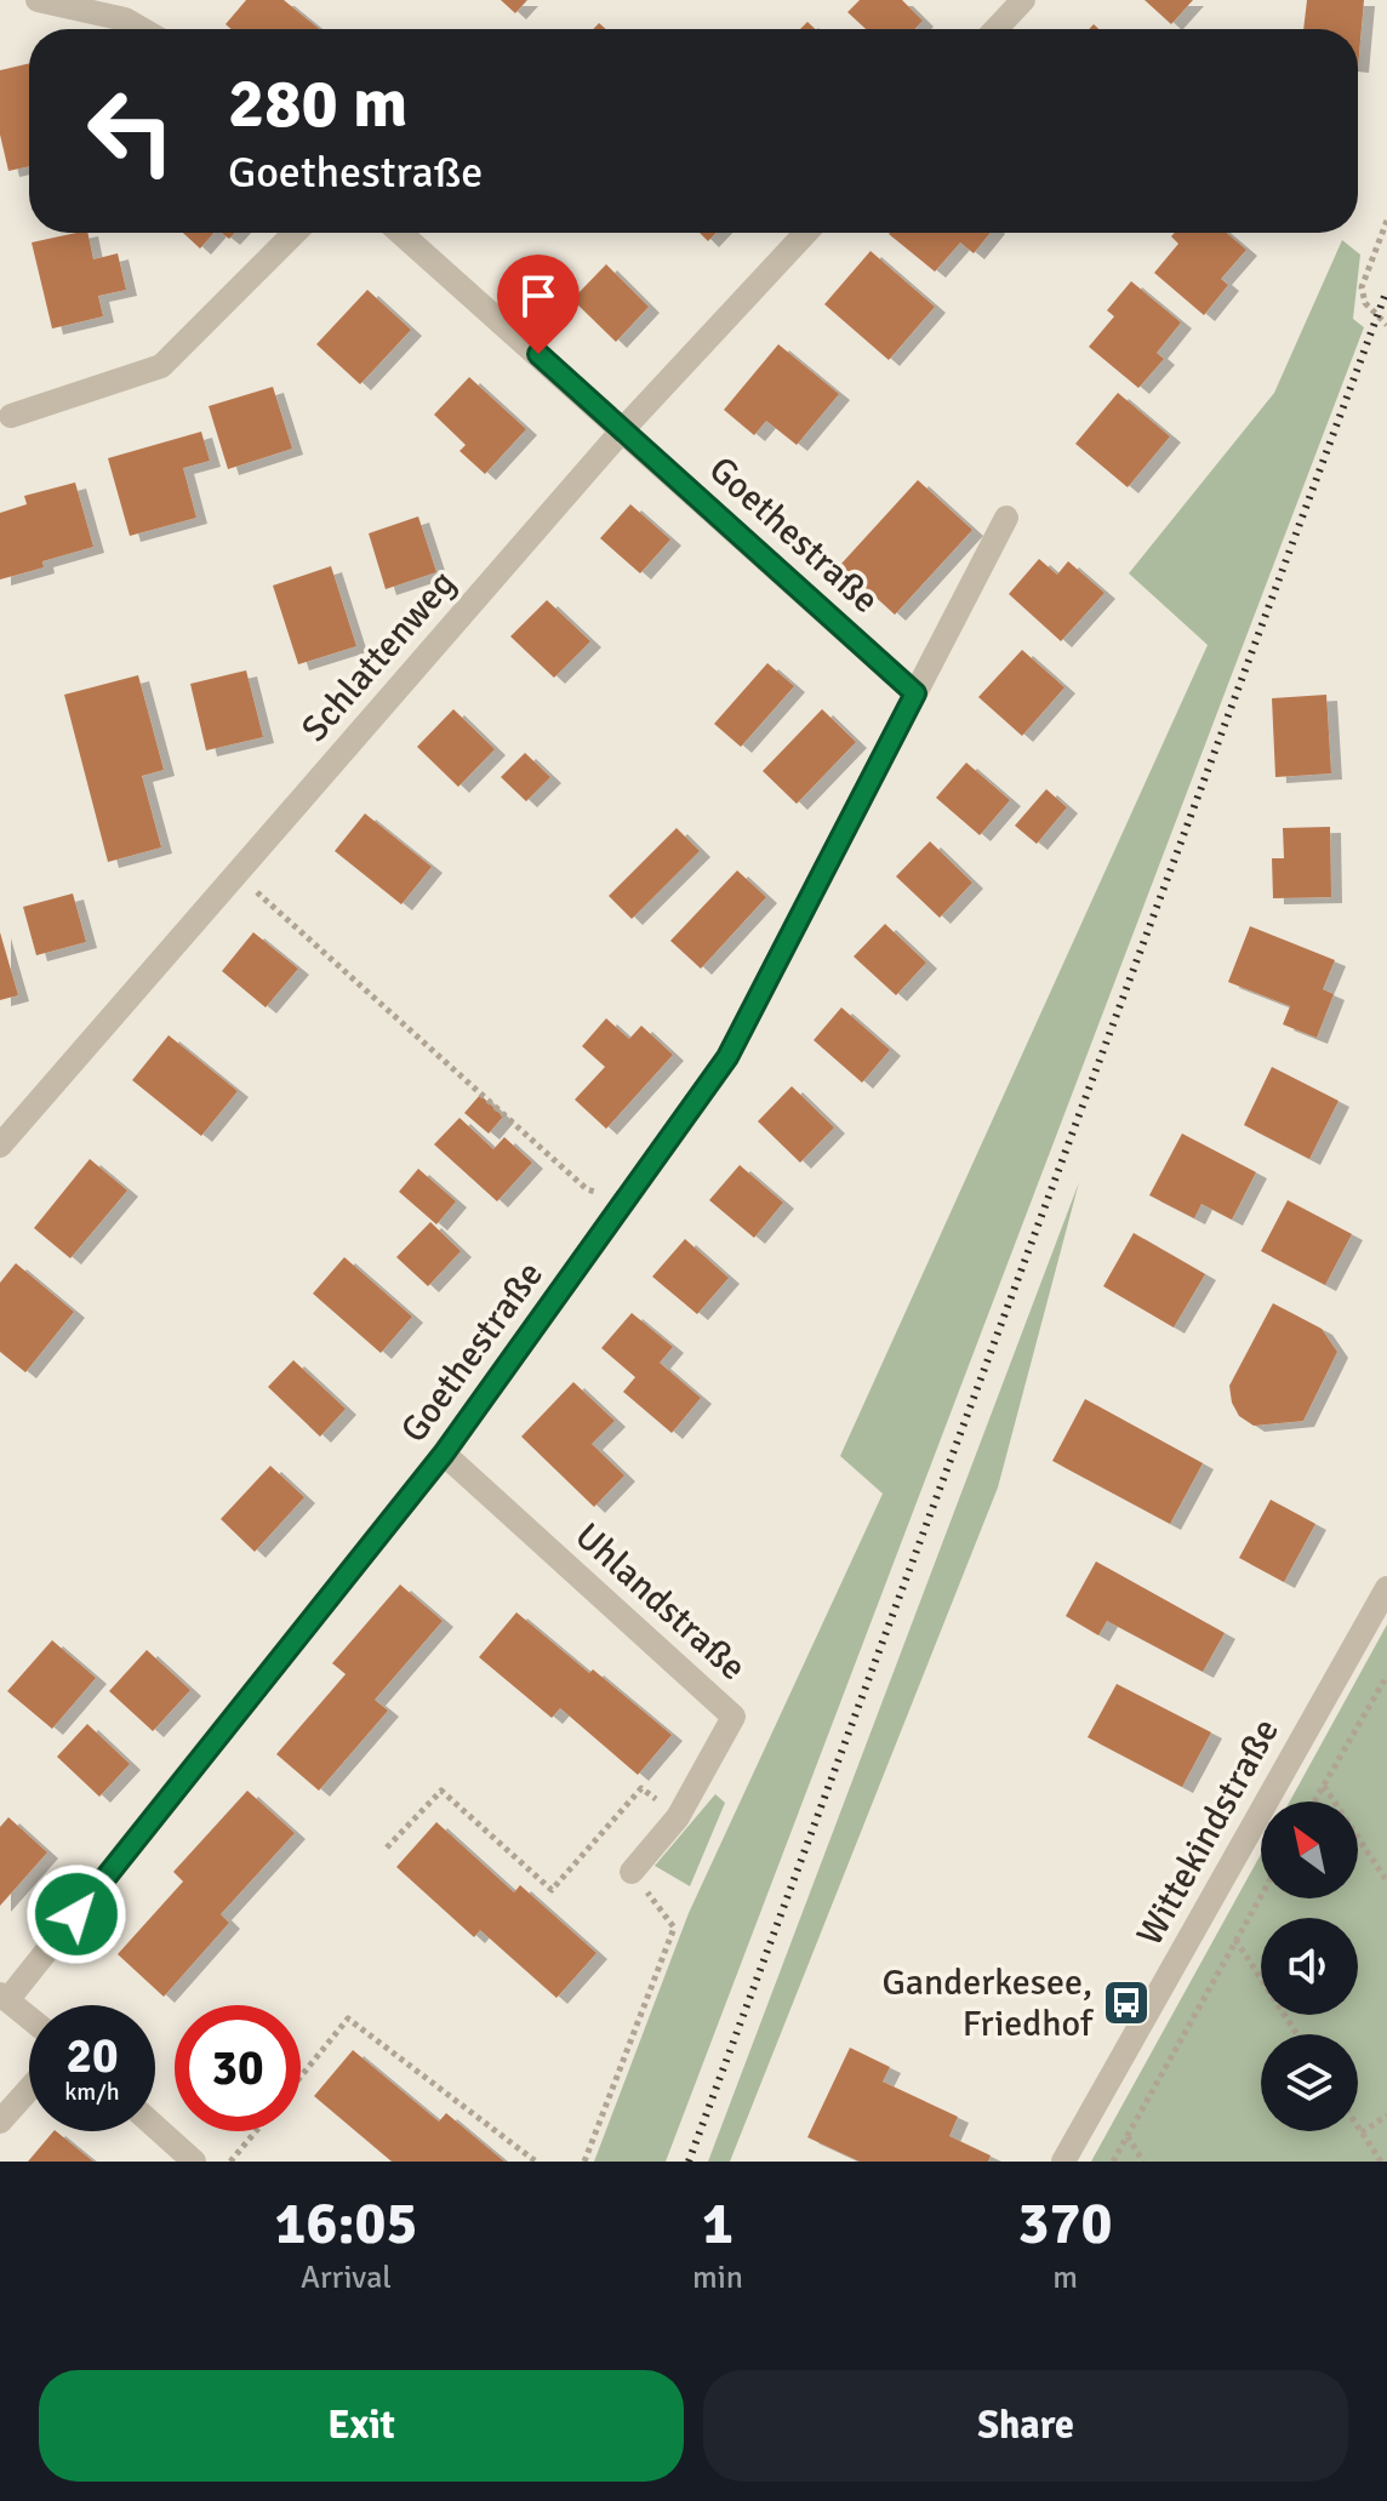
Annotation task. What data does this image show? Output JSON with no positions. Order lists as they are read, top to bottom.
{
  "streets": {
    "street": [
      "Goethestraße",
      "Schlattenweg",
      "Uhlandstraße",
      "Wittekindstraße"
    ]
  },
  "crossings": [
    ["Goethestraße", "Schlattenweg"],
    ["Goethestraße", "Uhlandstraße"]
  ],
  "places": {
    "bus stop": ["Ganderkesee, Friedhof"]
  },
  "north": "top left",
  "page": {
    "turn": ["280 m", "Goethestraße"],
    "speed": "20 km/h",
    "limit": "30",
    "eta": [
      "16:05",
      "Arrival",
      "1",
      "min",
      "370",
      "m"
    ],
    "buttons": ["Exit", "Share"]
  }
}
